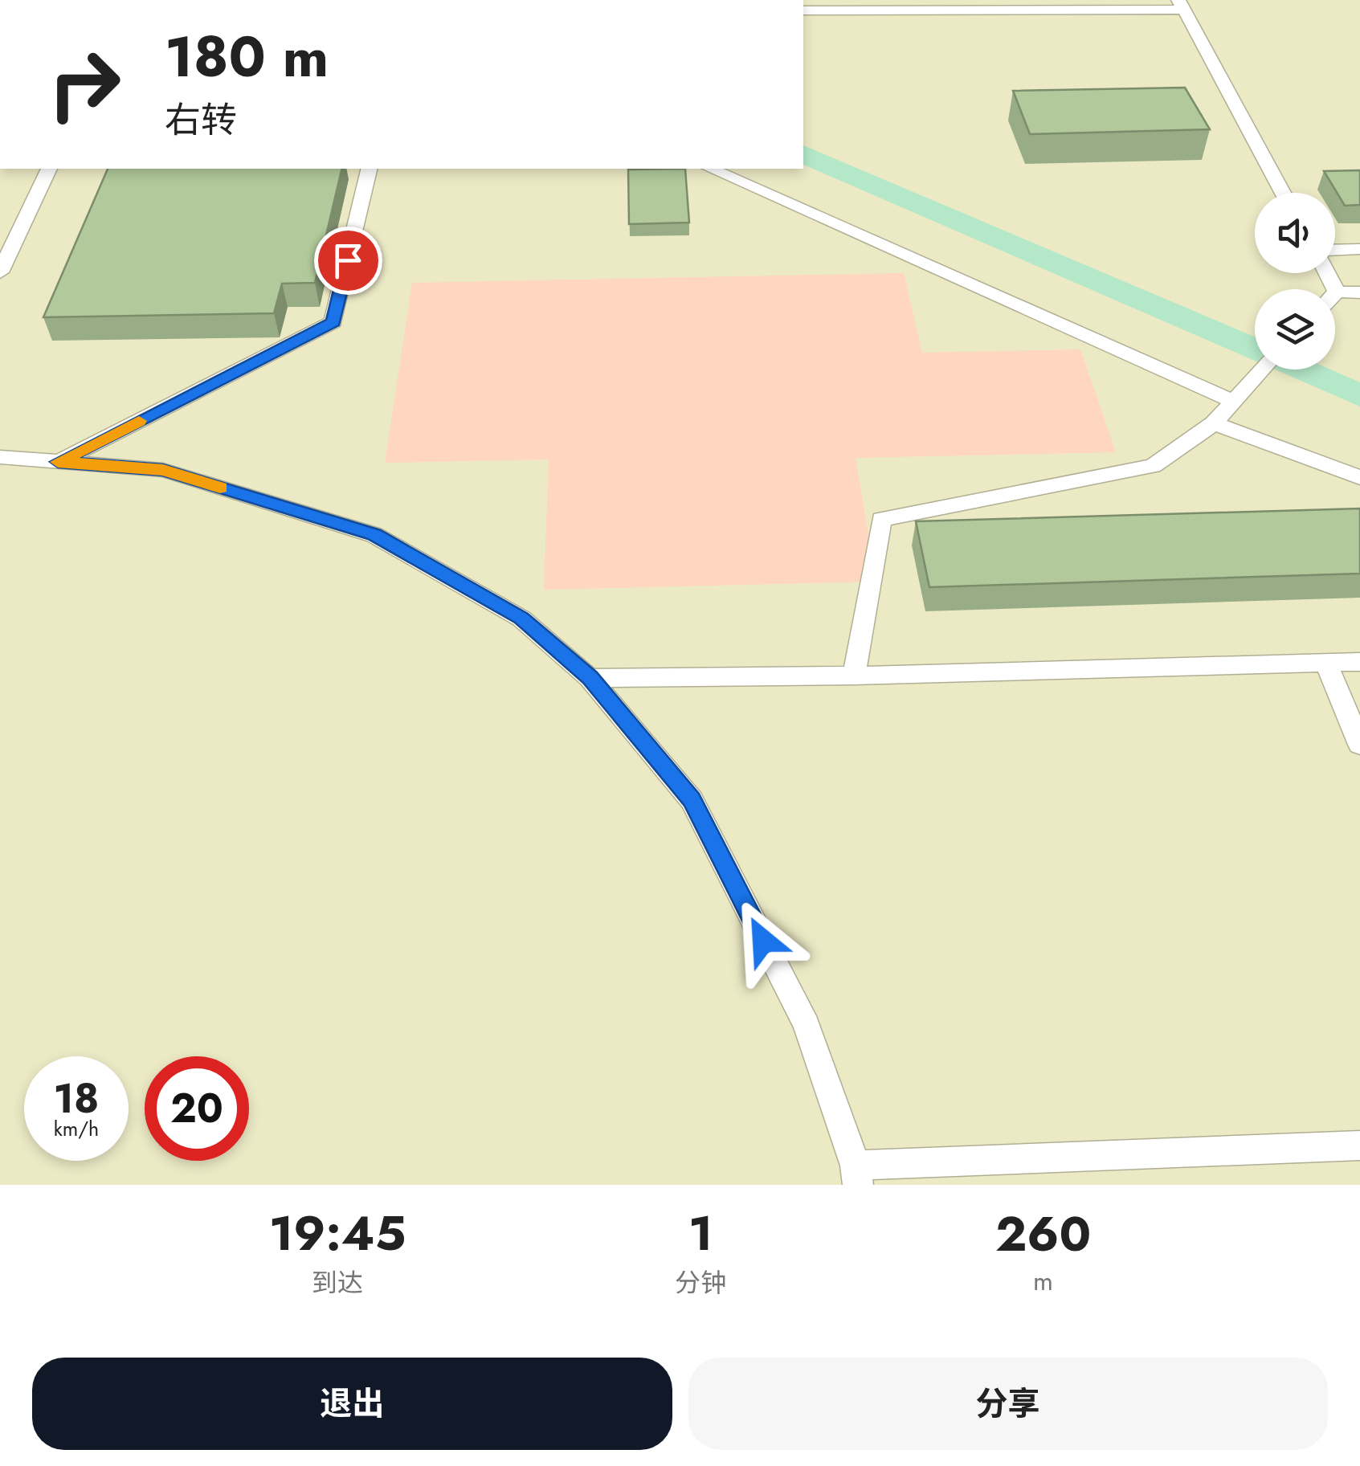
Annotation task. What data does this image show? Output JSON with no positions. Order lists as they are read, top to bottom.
{
  "page": {
    "turn": ["180 m", "右转"],
    "speed": "18 km/h",
    "limit": "20",
    "eta": [
      "19:45",
      "到达",
      "1",
      "分钟",
      "260",
      "m"
    ],
    "buttons": ["退出", "分享"]
  }
}
